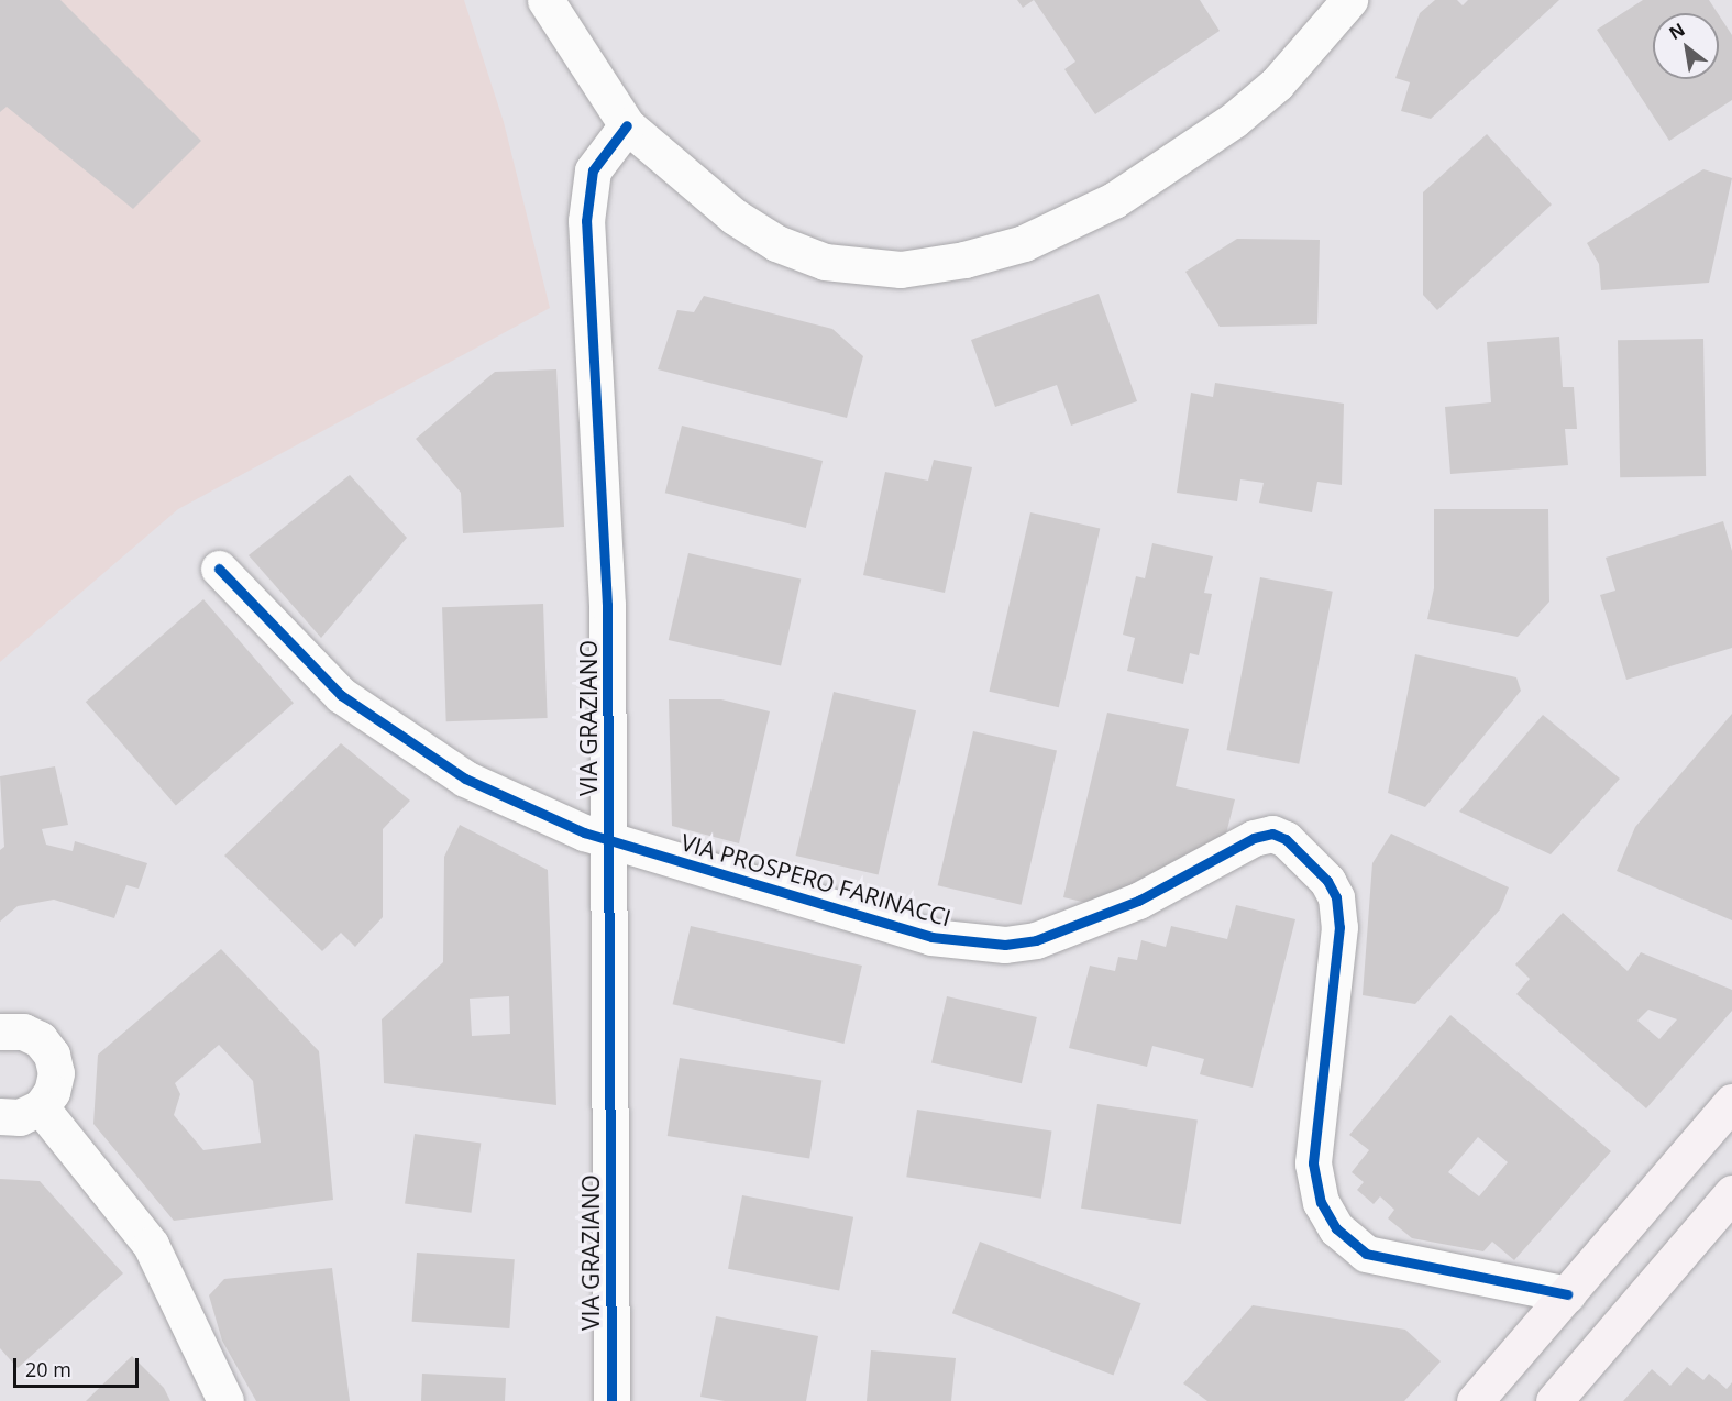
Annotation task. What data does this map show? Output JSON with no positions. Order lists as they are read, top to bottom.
{
  "streets": {
    "street": ["VIA GRAZIANO", "VIA PROSPERO FARINACCI"]
  },
  "crossings": [
    ["VIA GRAZIANO", "VIA PROSPERO FARINACCI"]
  ],
  "scale_bar": "20 m",
  "north": "top left"
}
